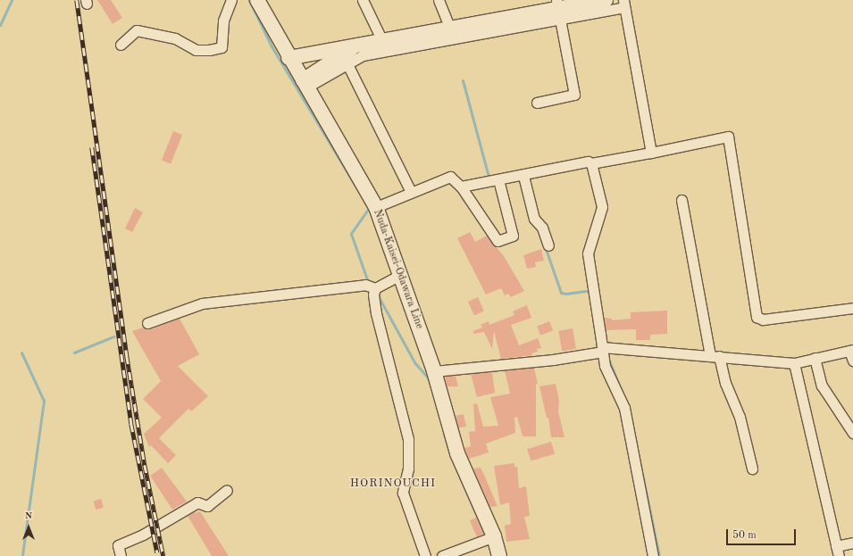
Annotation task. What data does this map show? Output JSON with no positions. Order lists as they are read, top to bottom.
{
  "streets": {
    "main road": ["Nuda-Kaisei-Odawara Line"]
  },
  "districts": ["HORINOUCHI"],
  "scale_bar": "50 m",
  "north": "top"
}
